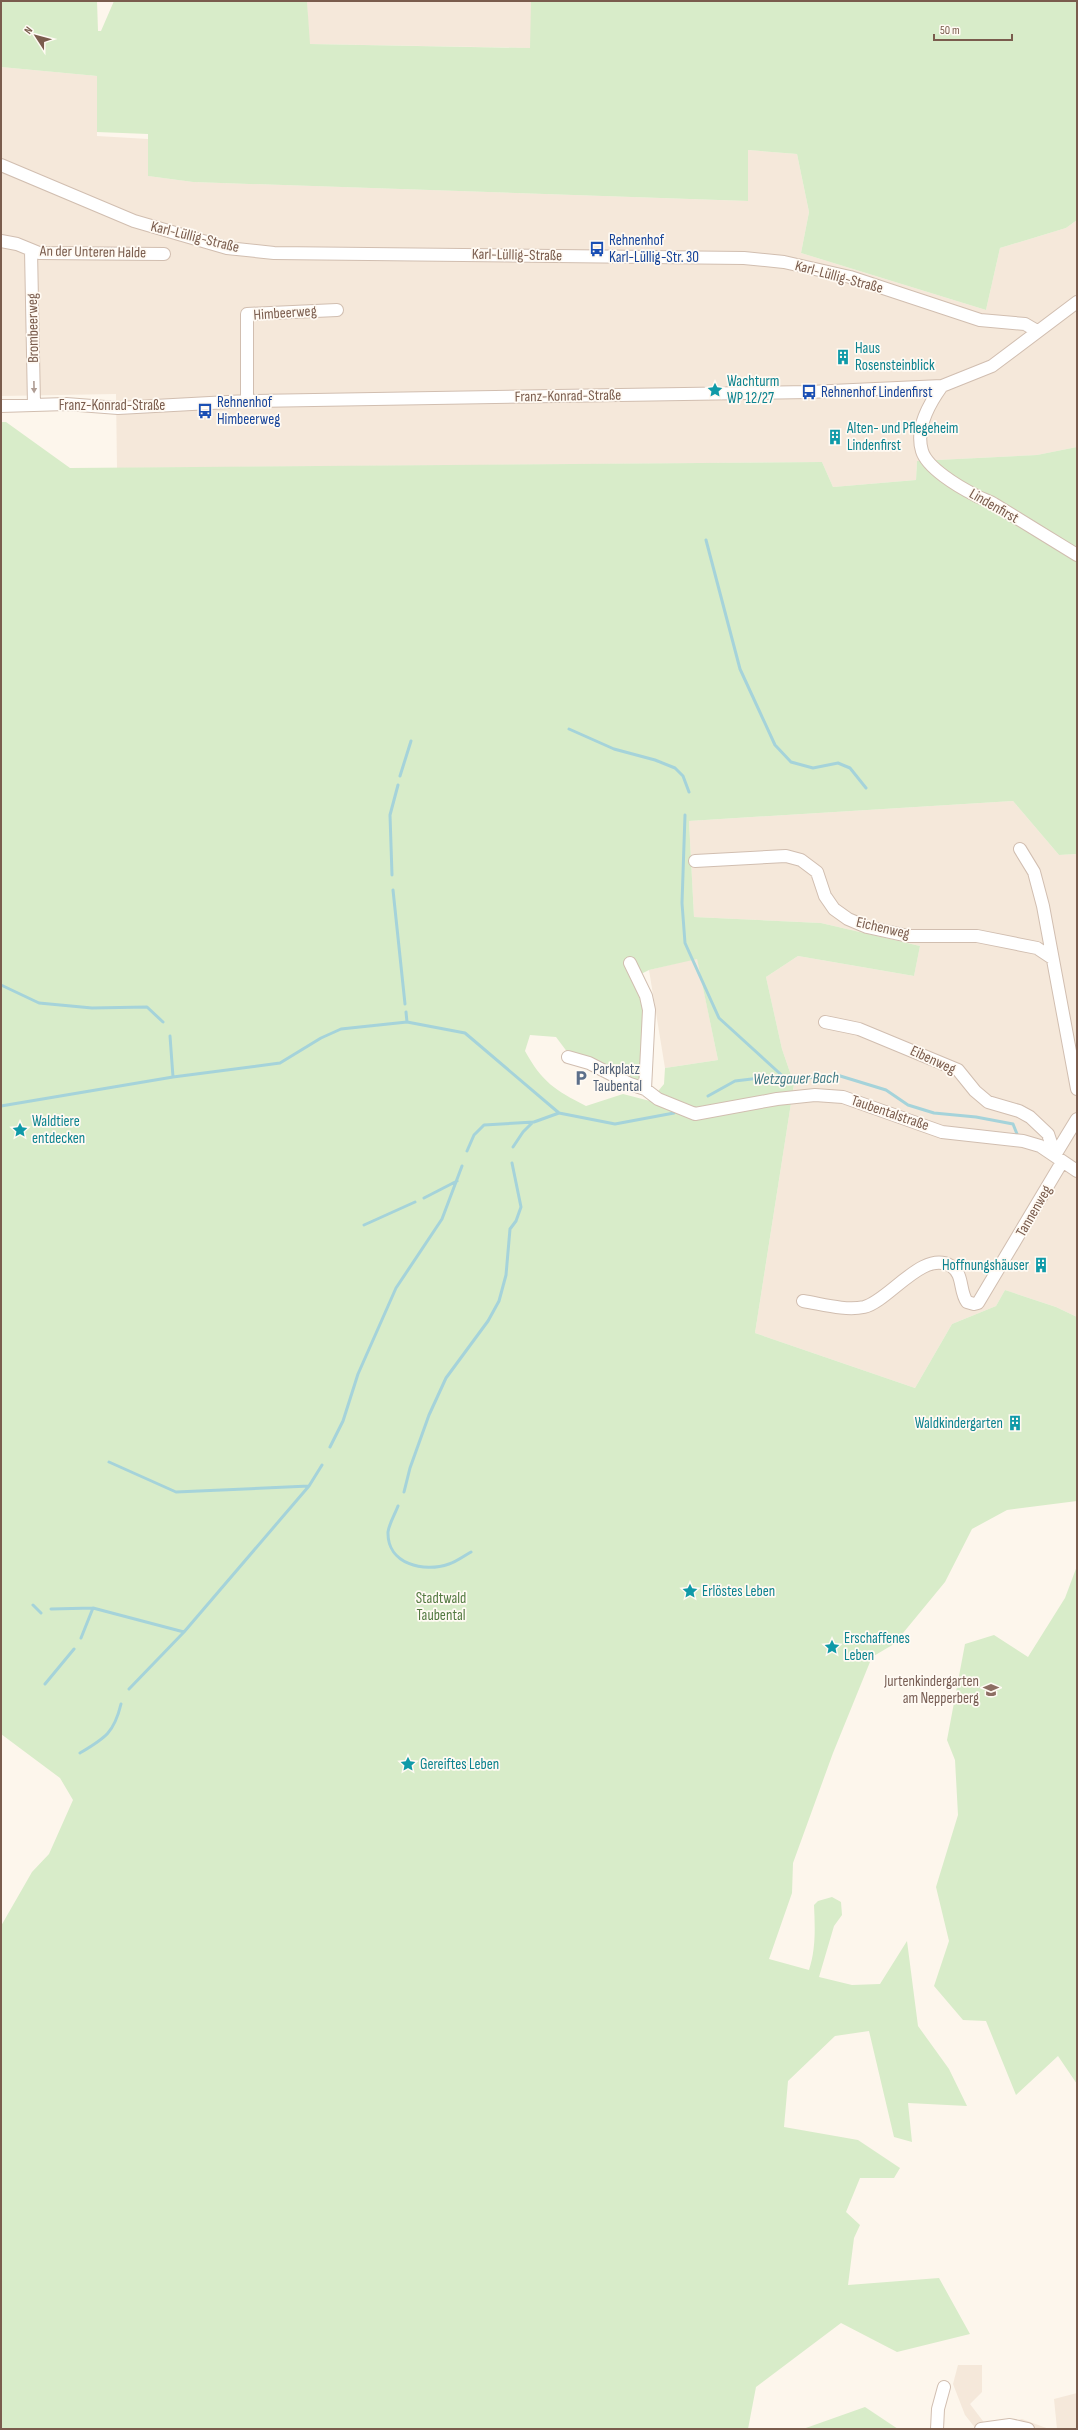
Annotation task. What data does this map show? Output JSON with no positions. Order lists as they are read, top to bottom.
{
  "streets": {
    "street": [
      "Karl-Lüllig-Straße",
      "An der Unteren Halde",
      "Himbeerweg",
      "Brombeerweg",
      "Franz-Konrad-Straße",
      "Lindenfirst",
      "Eichenweg",
      "Eibenweg",
      "Taubentalstraße",
      "Tannenweg"
    ]
  },
  "crossings": [
    ["Karl-Lüllig-Straße", "Franz-Konrad-Straße"],
    ["An der Unteren Halde", "Brombeerweg"],
    ["Himbeerweg", "Franz-Konrad-Straße"],
    ["Brombeerweg", "Franz-Konrad-Straße"],
    ["Franz-Konrad-Straße", "Lindenfirst"],
    ["Eibenweg", "Taubentalstraße"],
    ["Eibenweg", "Tannenweg"],
    ["Taubentalstraße", "Tannenweg"]
  ],
  "one_way": ["Brombeerweg"],
  "water": ["Wetzgauer Bach"],
  "parks": ["Stadtwald Taubental"],
  "places": {
    "bus stop": ["Rehnenhof Karl-Lüllig-Str. 30", "Rehnenhof Lindenfirst", "Rehnenhof Himbeerweg"],
    "building": [
      "Haus Rosensteinblick",
      "Alten- und Pflegeheim Lindenfirst",
      "Hoffnungshäuser",
      "Waldkindergarten"
    ],
    "place": [
      "Wachturm WP 12/27",
      "Waldtiere entdecken",
      "Erlöstes Leben",
      "Erschaffenes Leben",
      "Gereiftes Leben"
    ],
    "parking": ["Parkplatz Taubental"],
    "school or university": ["Jurtenkindergarten am Nepperberg"]
  },
  "scale_bar": "50 m",
  "north": "top left"
}
